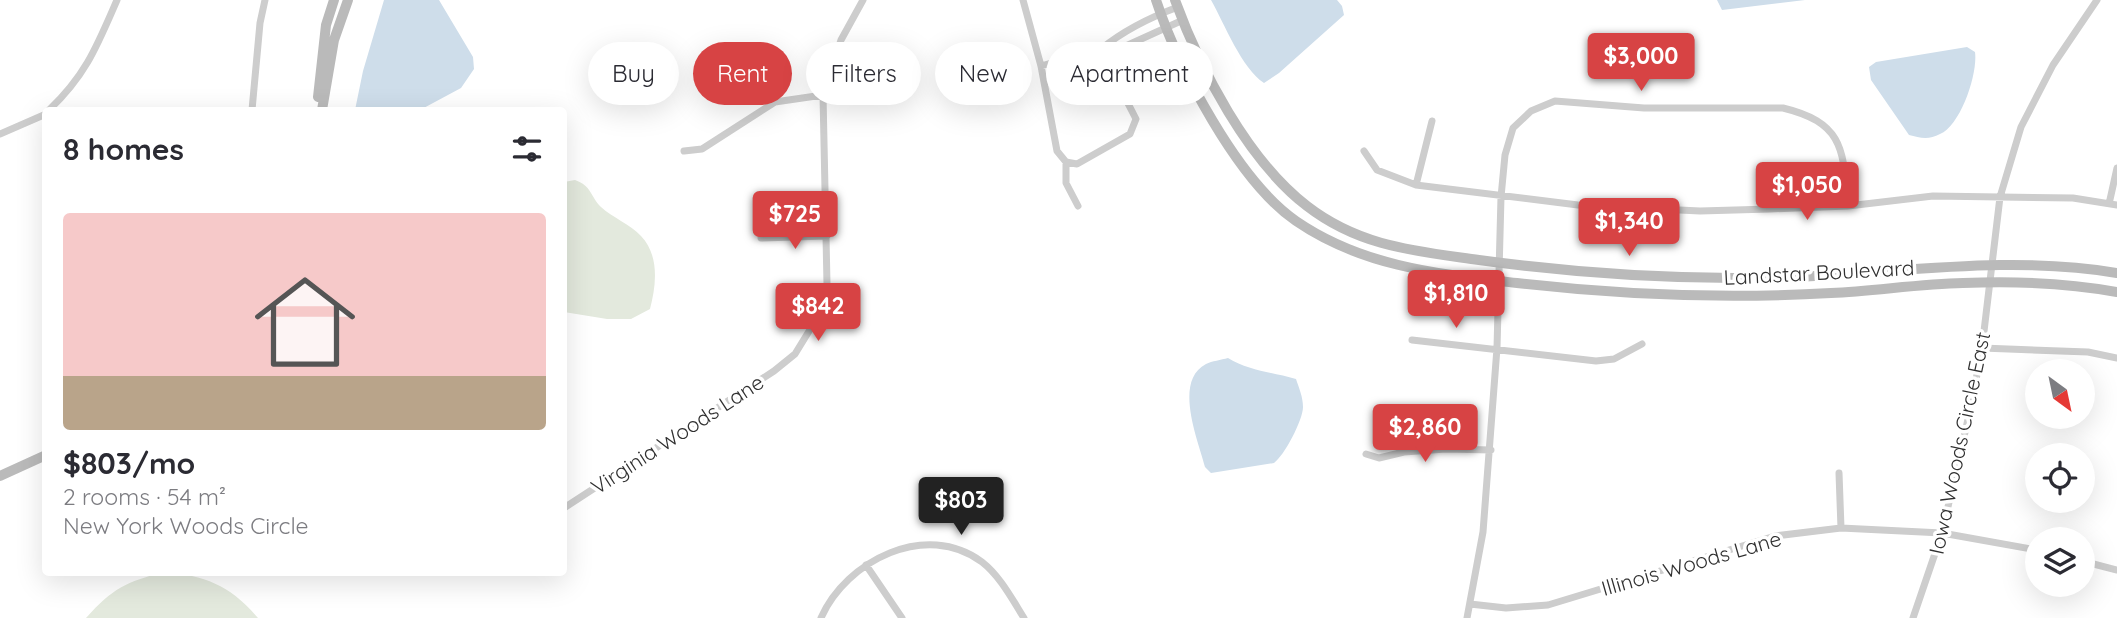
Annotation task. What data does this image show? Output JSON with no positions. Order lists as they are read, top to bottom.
{
  "streets": {
    "street": [
      "Landstar Boulevard",
      "Virginia Woods Lane",
      "Iowa Woods Circle East",
      "Illinois Woods Lane"
    ]
  },
  "crossings": [
    ["Landstar Boulevard", "Iowa Woods Circle East"],
    ["Iowa Woods Circle East", "Illinois Woods Lane"]
  ],
  "north": "bottom right",
  "page": {
    "price": [
      "$3,000",
      "$1,050",
      "$725",
      "$1,340",
      "$1,810",
      "$842",
      "$2,860",
      "$803"
    ],
    "chip": [
      "Buy",
      "Rent",
      "Filters",
      "New",
      "Apartment"
    ],
    "heading": "8 homes",
    "list": [
      {
        "name": "$803/mo",
        "note": "2 rooms · 54 m² · New York Woods Circle"
      }
    ]
  }
}
